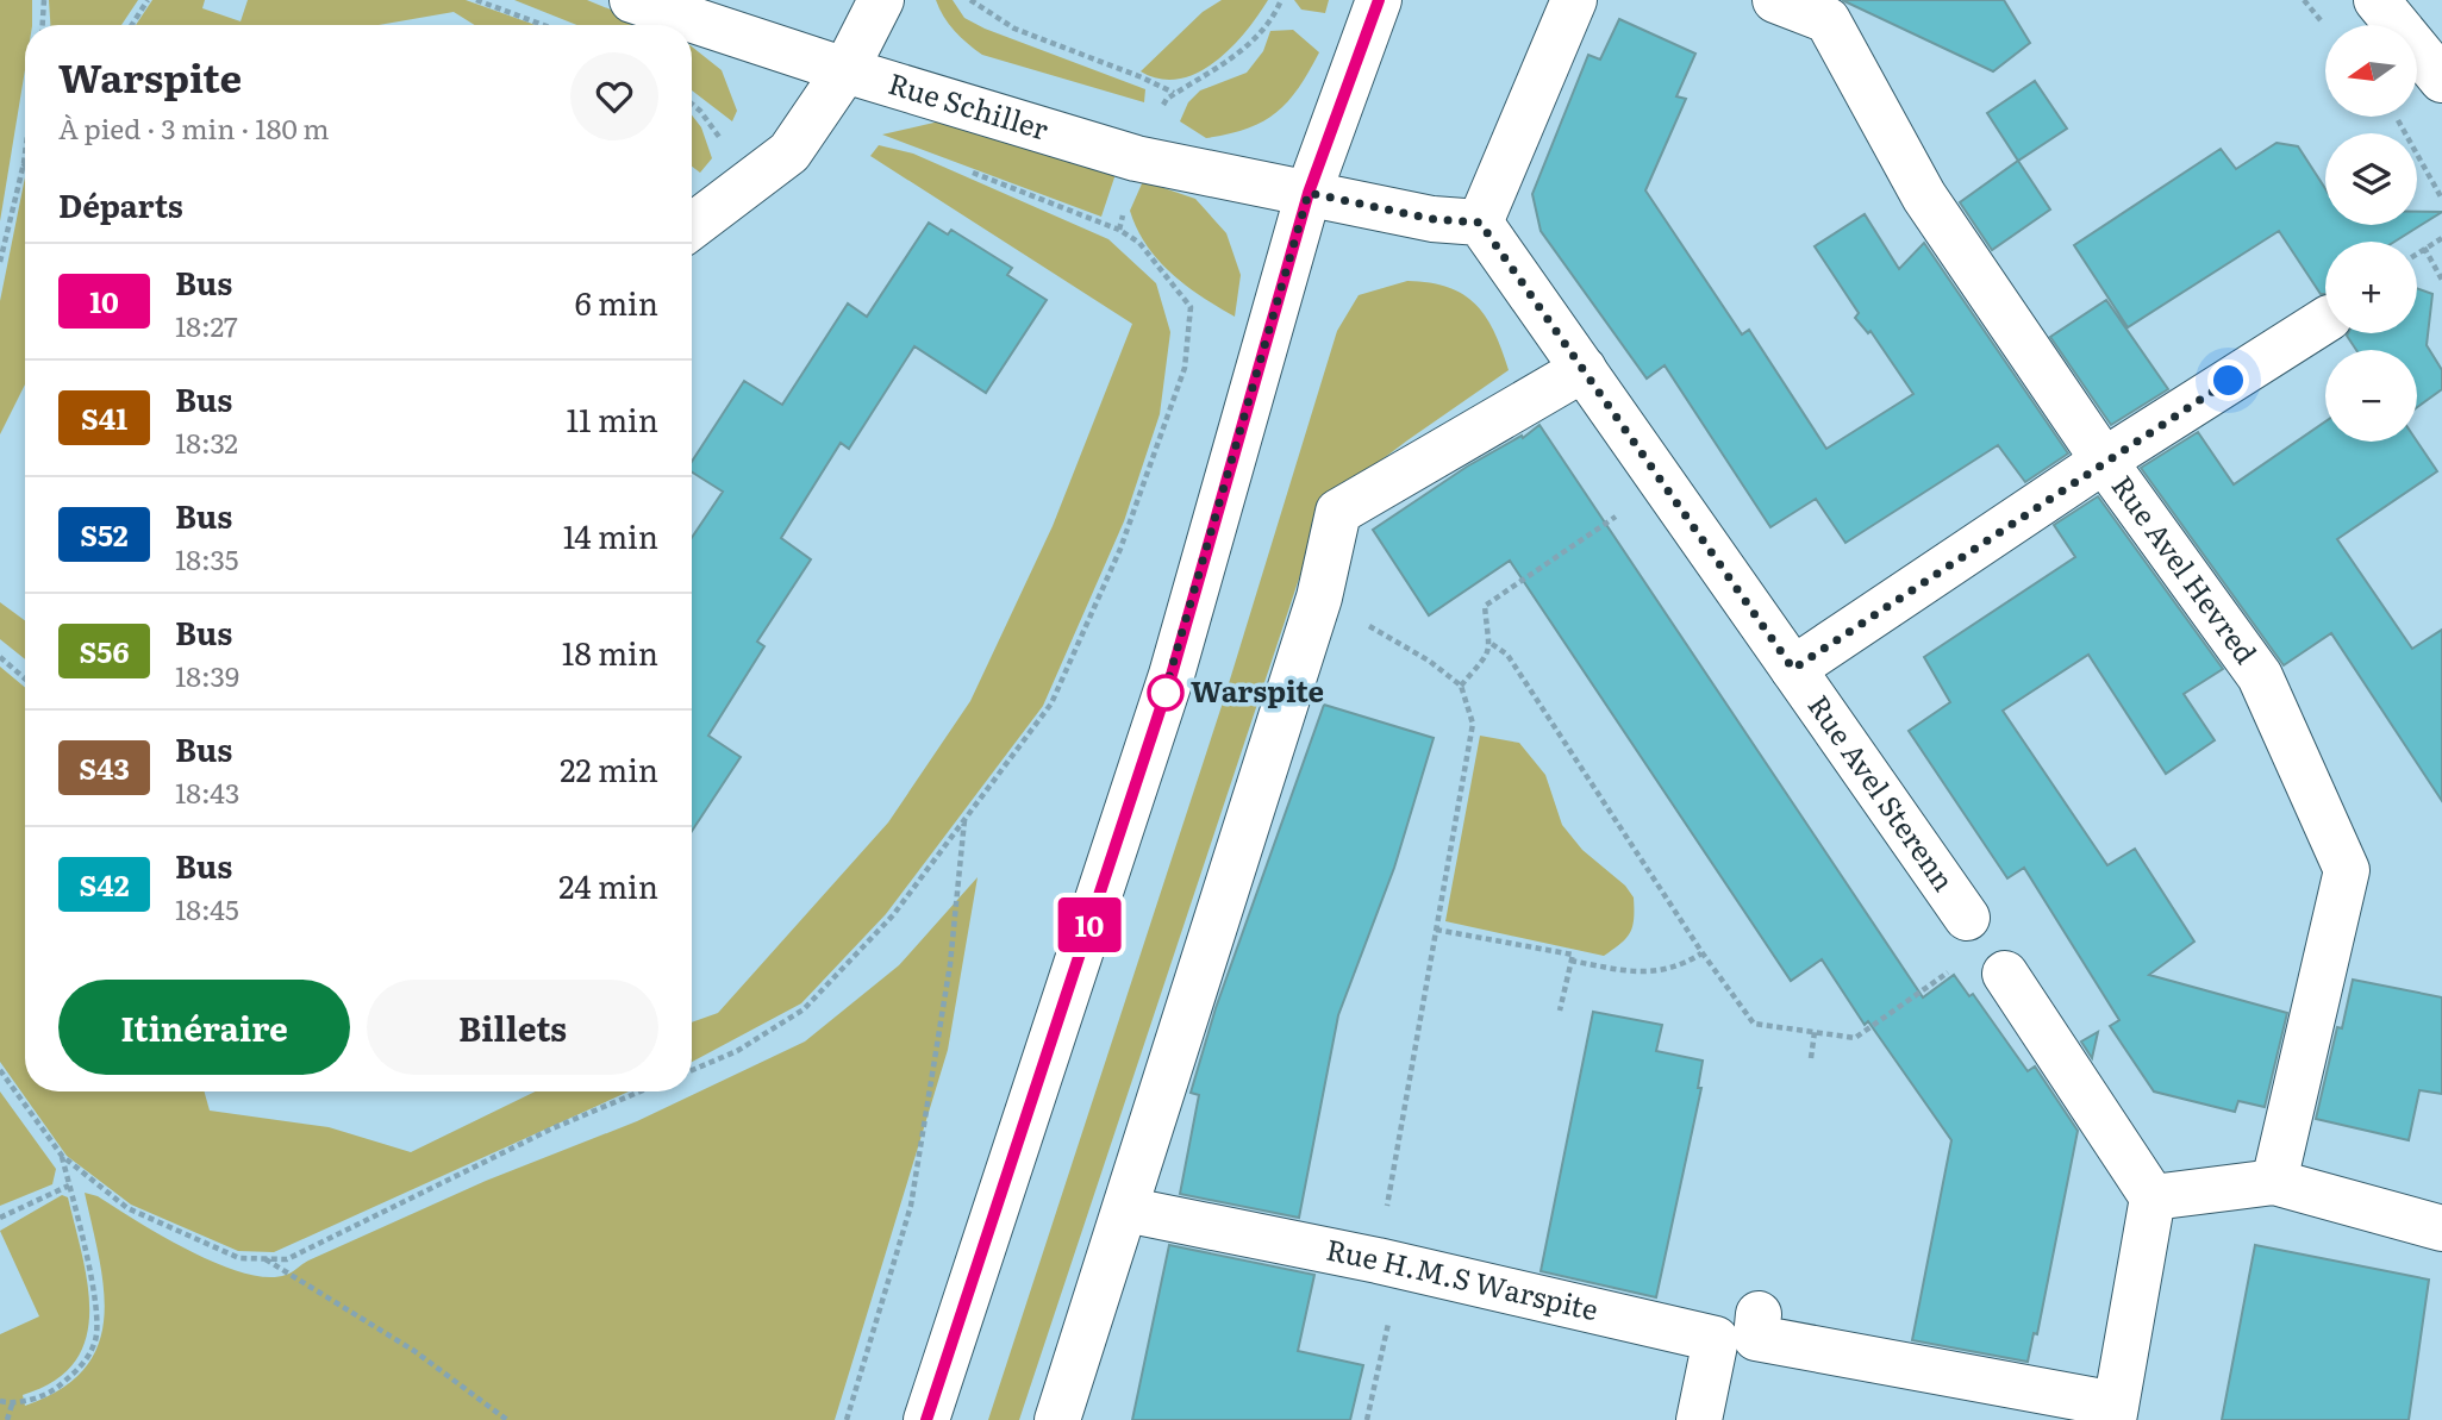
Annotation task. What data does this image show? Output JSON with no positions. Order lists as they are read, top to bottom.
{
  "streets": {
    "street": [
      "Rue Schiller",
      "Rue Avel Hevred",
      "Rue Avel Sterenn",
      "Rue H.M.S Warspite"
    ]
  },
  "crossings": [
    ["Rue Avel Hevred", "Rue Avel Sterenn"]
  ],
  "places": ["Warspite"],
  "lines": ["bus line 10"],
  "north": "left",
  "page": {
    "on_map": "10",
    "map_buttons": ["+", "−"],
    "heading": [
      ["Warspite", "À pied · 3 min · 180 m"],
      "Départs"
    ],
    "list": [
      {
        "mark": "10",
        "name": "Bus",
        "note": "18:27",
        "value": "6 min"
      },
      {
        "mark": "S41",
        "name": "Bus",
        "note": "18:32",
        "value": "11 min"
      },
      {
        "mark": "S52",
        "name": "Bus",
        "note": "18:35",
        "value": "14 min"
      },
      {
        "mark": "S56",
        "name": "Bus",
        "note": "18:39",
        "value": "18 min"
      },
      {
        "mark": "S43",
        "name": "Bus",
        "note": "18:43",
        "value": "22 min"
      },
      {
        "mark": "S42",
        "name": "Bus",
        "note": "18:45",
        "value": "24 min"
      }
    ],
    "buttons": ["Itinéraire", "Billets"]
  }
}
